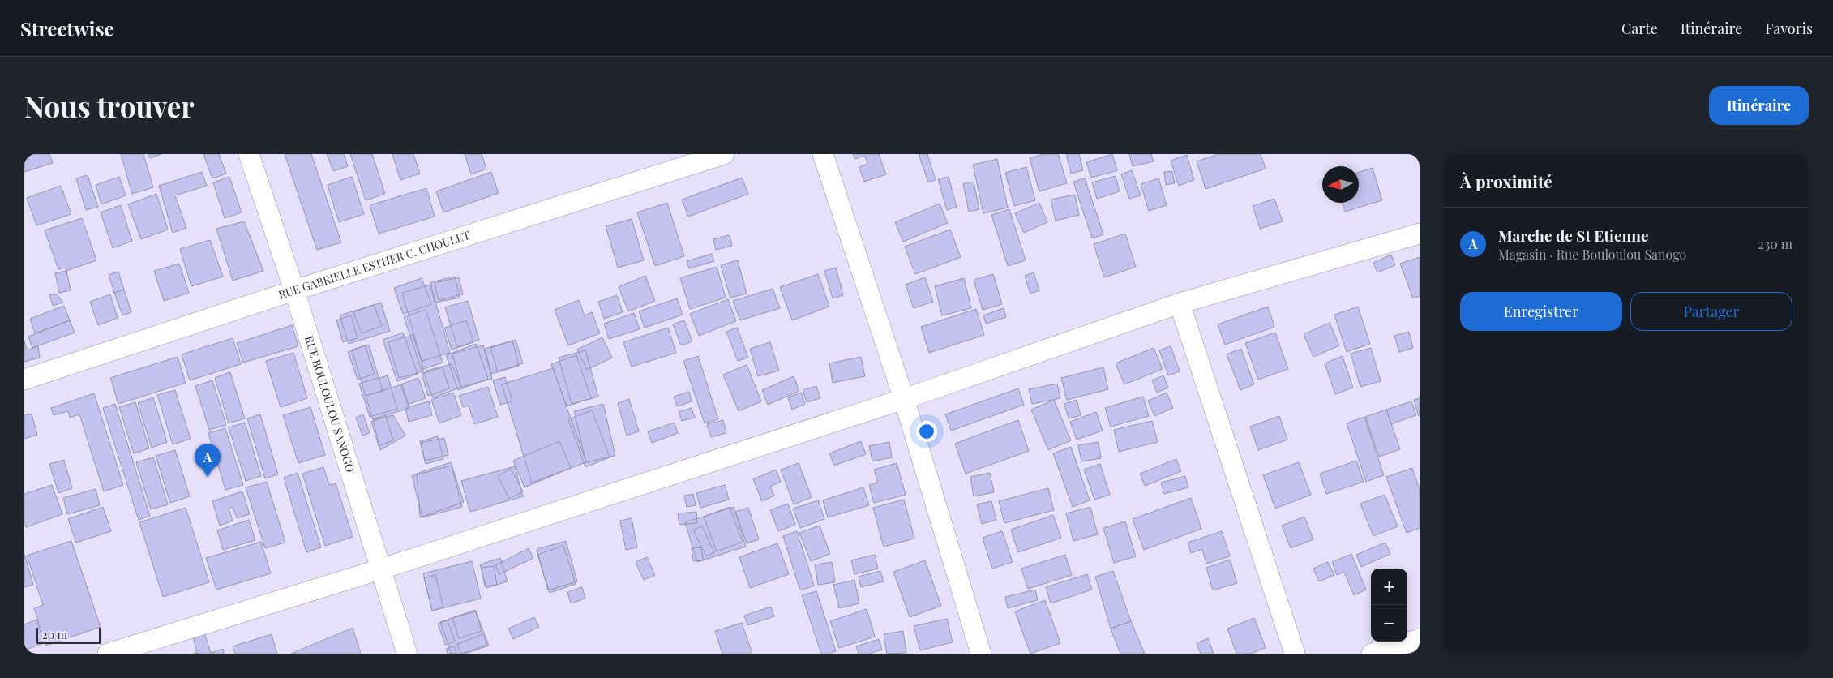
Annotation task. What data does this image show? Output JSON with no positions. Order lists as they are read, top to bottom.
{
  "streets": {
    "street": ["RUE GABRIELLE ESTHER C. CHOULET", "RUE BOULOULOU SANOGO"]
  },
  "crossings": [
    ["RUE GABRIELLE ESTHER C. CHOULET", "RUE BOULOULOU SANOGO"]
  ],
  "scale_bar": "20 m",
  "north": "left",
  "page": {
    "header": "Streetwise",
    "nav": ["Carte", "Itinéraire", "Favoris"],
    "buttons": [
      "Itinéraire",
      ["Enregistrer", "Partager"]
    ],
    "title": "Nous trouver",
    "heading": "À proximité",
    "list": [
      {
        "mark": "A",
        "name": "Marche de St Etienne",
        "note": "Magasin · Rue Bouloulou Sanogo",
        "value": "230 m"
      }
    ],
    "pins": "A",
    "map_buttons": ["+", "−"],
    "scale": "20 m"
  }
}
